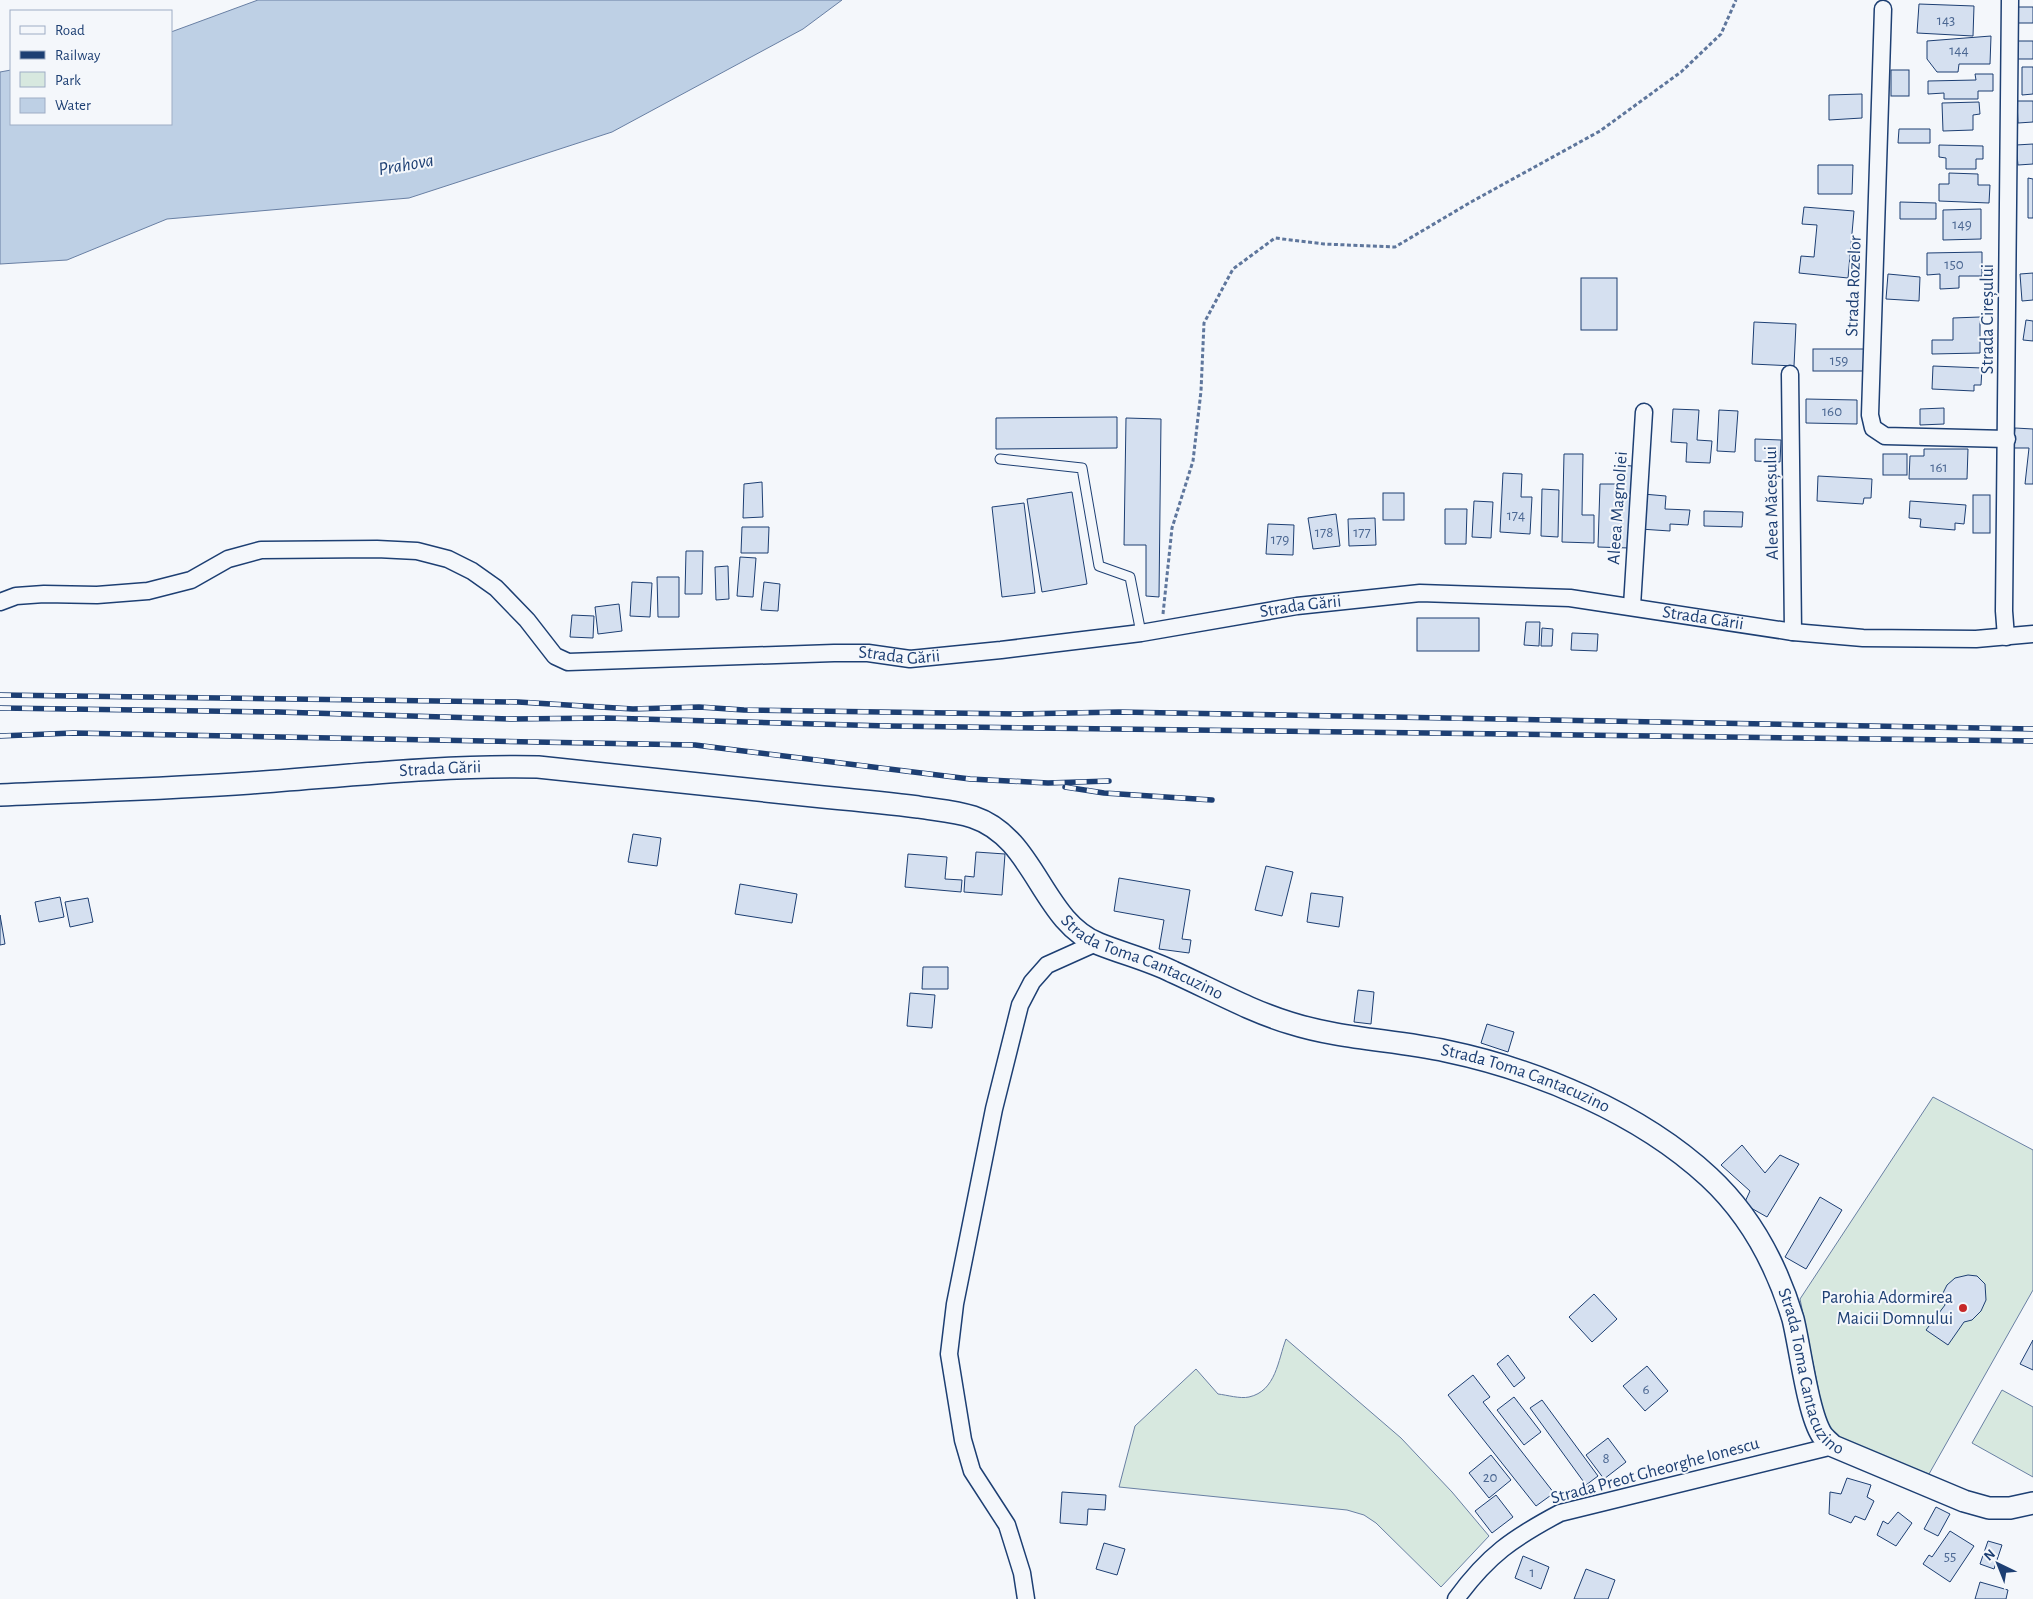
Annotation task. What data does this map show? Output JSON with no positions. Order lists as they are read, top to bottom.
{
  "streets": {
    "street": [
      "Strada Rozelor",
      "Strada Cireșului",
      "Aleea Măceșului",
      "Aleea Magnoliei",
      "Strada Gării",
      "Strada Toma Cantacuzino",
      "Strada Preot Gheorghe Ionescu"
    ]
  },
  "crossings": [
    ["Strada Rozelor", "Strada Cireșului"],
    ["Strada Cireșului", "Strada Gării"],
    ["Aleea Măceșului", "Strada Gării"],
    ["Aleea Magnoliei", "Strada Gării"],
    ["Strada Gării", "Strada Toma Cantacuzino"],
    ["Strada Toma Cantacuzino", "Strada Preot Gheorghe Ionescu"]
  ],
  "water": ["Prahova"],
  "places": ["Parohia Adormirea Maicii Domnului"],
  "house_numbers": [
    "143",
    "144",
    "149",
    "150",
    "159",
    "160",
    "161",
    "174",
    "178",
    "177",
    "179",
    "6",
    "8",
    "20",
    "55",
    "1"
  ],
  "legend": [
    "Road",
    "Railway",
    "Park",
    "Water"
  ],
  "north": "top left"
}
